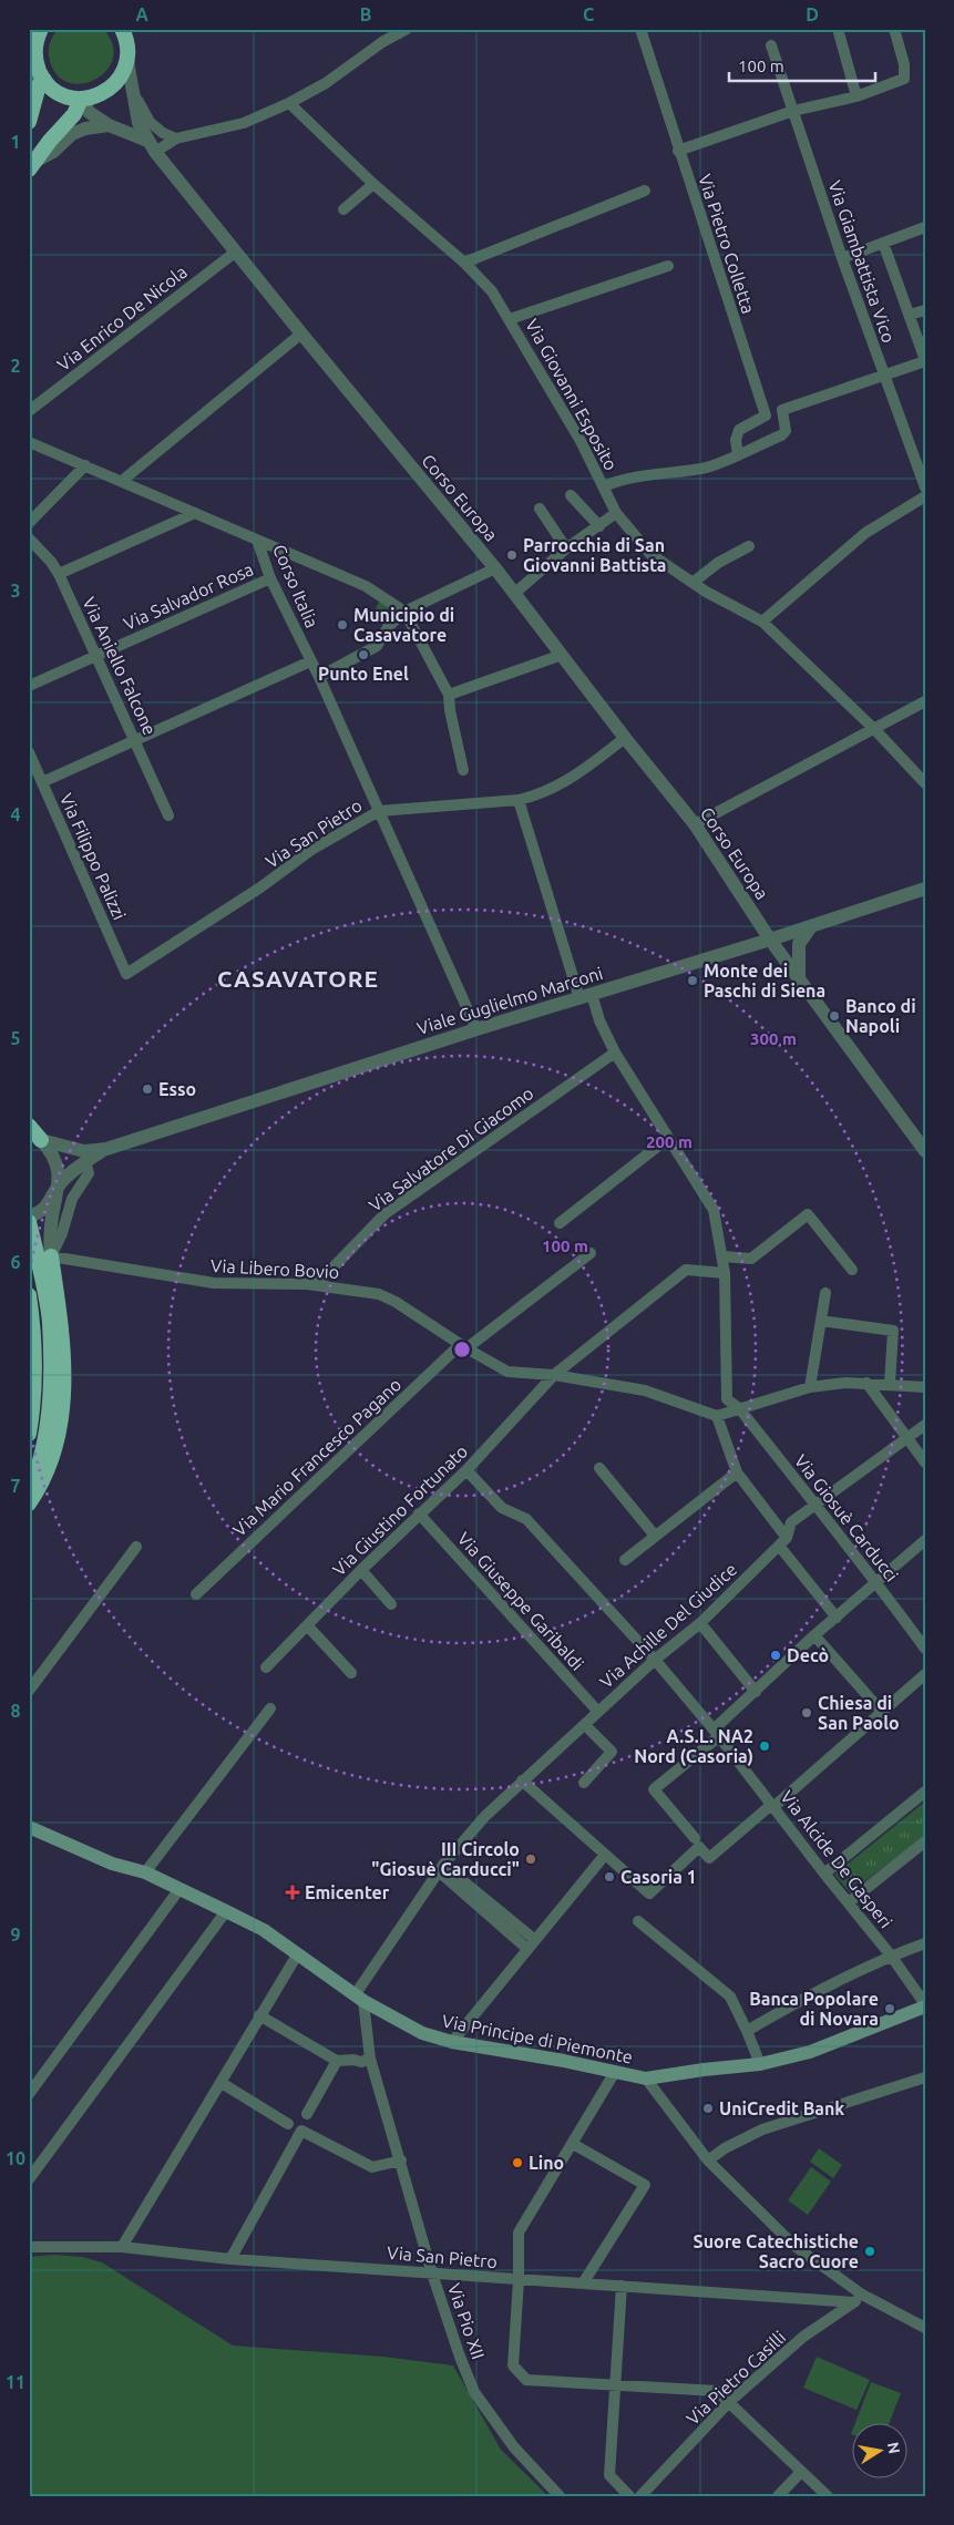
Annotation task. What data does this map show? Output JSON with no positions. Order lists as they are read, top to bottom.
{
  "streets": {
    "main road": ["Via Principe di Piemonte"],
    "street": [
      "Via Pietro Colletta",
      "Via Giambattista Vico",
      "Via Enrico De Nicola",
      "Via Giovanni Esposito",
      "Corso Europa",
      "Corso Italia",
      "Via Salvador Rosa",
      "Via Aniello Falcone",
      "Via San Pietro",
      "Via Filippo Palizzi",
      "Viale Guglielmo Marconi",
      "Via Salvatore Di Giacomo",
      "Via Libero Bovio",
      "Via Mario Francesco Pagano",
      "Via Giustino Fortunato",
      "Via Giosuè Carducci",
      "Via Giuseppe Garibaldi",
      "Via Achille Del Giudice",
      "Via Alcide De Gasperi",
      "Via Pio XII",
      "Via Pietro Casilli"
    ]
  },
  "crossings": [
    ["Via Enrico De Nicola", "Corso Europa"],
    ["Corso Europa", "Via San Pietro"],
    ["Corso Europa", "Viale Guglielmo Marconi"],
    ["Corso Italia", "Via Salvador Rosa"],
    ["Corso Italia", "Via San Pietro"],
    ["Corso Italia", "Viale Guglielmo Marconi"],
    ["Via Salvador Rosa", "Via Aniello Falcone"],
    ["Via San Pietro", "Via Filippo Palizzi"],
    ["Via San Pietro", "Via Pio XII"],
    ["Via San Pietro", "Via Pietro Casilli"],
    ["Via Salvatore Di Giacomo", "Via Libero Bovio"],
    ["Via Libero Bovio", "Via Mario Francesco Pagano"],
    ["Via Libero Bovio", "Via Giustino Fortunato"],
    ["Via Giustino Fortunato", "Via Giosuè Carducci"],
    ["Via Giustino Fortunato", "Via Giuseppe Garibaldi"],
    ["Via Giustino Fortunato", "Via Alcide De Gasperi"],
    ["Via Giosuè Carducci", "Via Achille Del Giudice"],
    ["Via Giuseppe Garibaldi", "Via Achille Del Giudice"],
    ["Via Achille Del Giudice", "Via Alcide De Gasperi"],
    ["Via Achille Del Giudice", "Via Principe di Piemonte"],
    ["Via Achille Del Giudice", "Via Pio XII"],
    ["Via Alcide De Gasperi", "Via Principe di Piemonte"],
    ["Via Principe di Piemonte", "Via Pio XII"]
  ],
  "districts": ["CASAVATORE"],
  "places": {
    "other": [
      "Parrocchia di San Giovanni Battista",
      "Municipio di Casavatore",
      "Punto Enel",
      "Monte dei Paschi di Siena",
      "Banco di Napoli",
      "Esso",
      "Decò",
      "Chiesa di San Paolo",
      "A.S.L. NA2 Nord (Casoria)",
      "III Circolo \"Giosuè Carducci\"",
      "Casoria 1",
      "Banca Popolare di Novara",
      "UniCredit Bank",
      "Lino",
      "Suore Catechistiche Sacro Cuore"
    ],
    "health": ["Emicenter"]
  },
  "scale_bar": "100 m",
  "north": "right",
  "grid": {
    "columns": [
      "A",
      "B",
      "C",
      "D"
    ],
    "rows": [
      "1",
      "2",
      "3",
      "4",
      "5",
      "6",
      "7",
      "8",
      "9",
      "10",
      "11"
    ]
  },
  "rings": ["300 m", "200 m", "100 m"]
}
